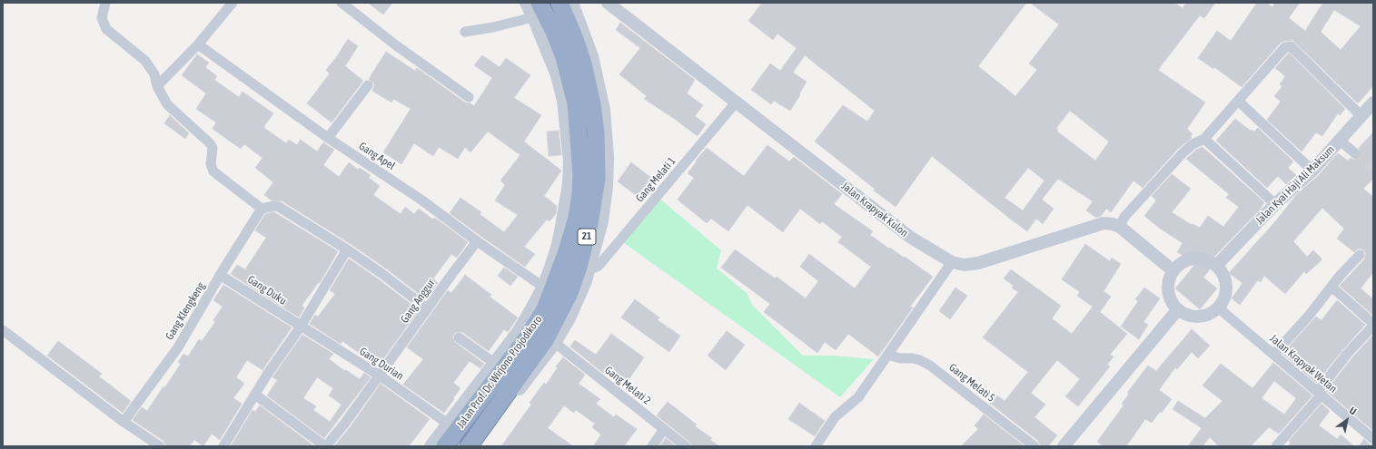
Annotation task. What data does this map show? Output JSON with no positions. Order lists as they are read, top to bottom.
{
  "streets": {
    "highway": ["21", "Jalan Prof. Dr. Wirjono Projodikoro"],
    "street": [
      "Gang Apel",
      "Gang Melati 1",
      "Jalan Kyai Haji Ali Maksum",
      "Jalan Krapyak Kulon",
      "Gang Duku",
      "Gang Anggur",
      "Gang Klengkeng",
      "Gang Durian",
      "Jalan Krapyak Wetan",
      "Gang Melati 5",
      "Gang Melati 2"
    ]
  },
  "crossings": [
    ["Gang Apel", "Gang Anggur"],
    ["Gang Melati 1", "Jalan Krapyak Kulon"],
    ["Jalan Kyai Haji Ali Maksum", "Jalan Krapyak Kulon"],
    ["Jalan Kyai Haji Ali Maksum", "Jalan Krapyak Wetan"],
    ["Jalan Krapyak Kulon", "Jalan Krapyak Wetan"],
    ["Gang Duku", "Gang Klengkeng"],
    ["Gang Duku", "Gang Durian"],
    ["Gang Anggur", "Gang Durian"],
    ["Gang Durian", "Jalan Prof. Dr. Wirjono Projodikoro"]
  ],
  "north": "top right"
}
